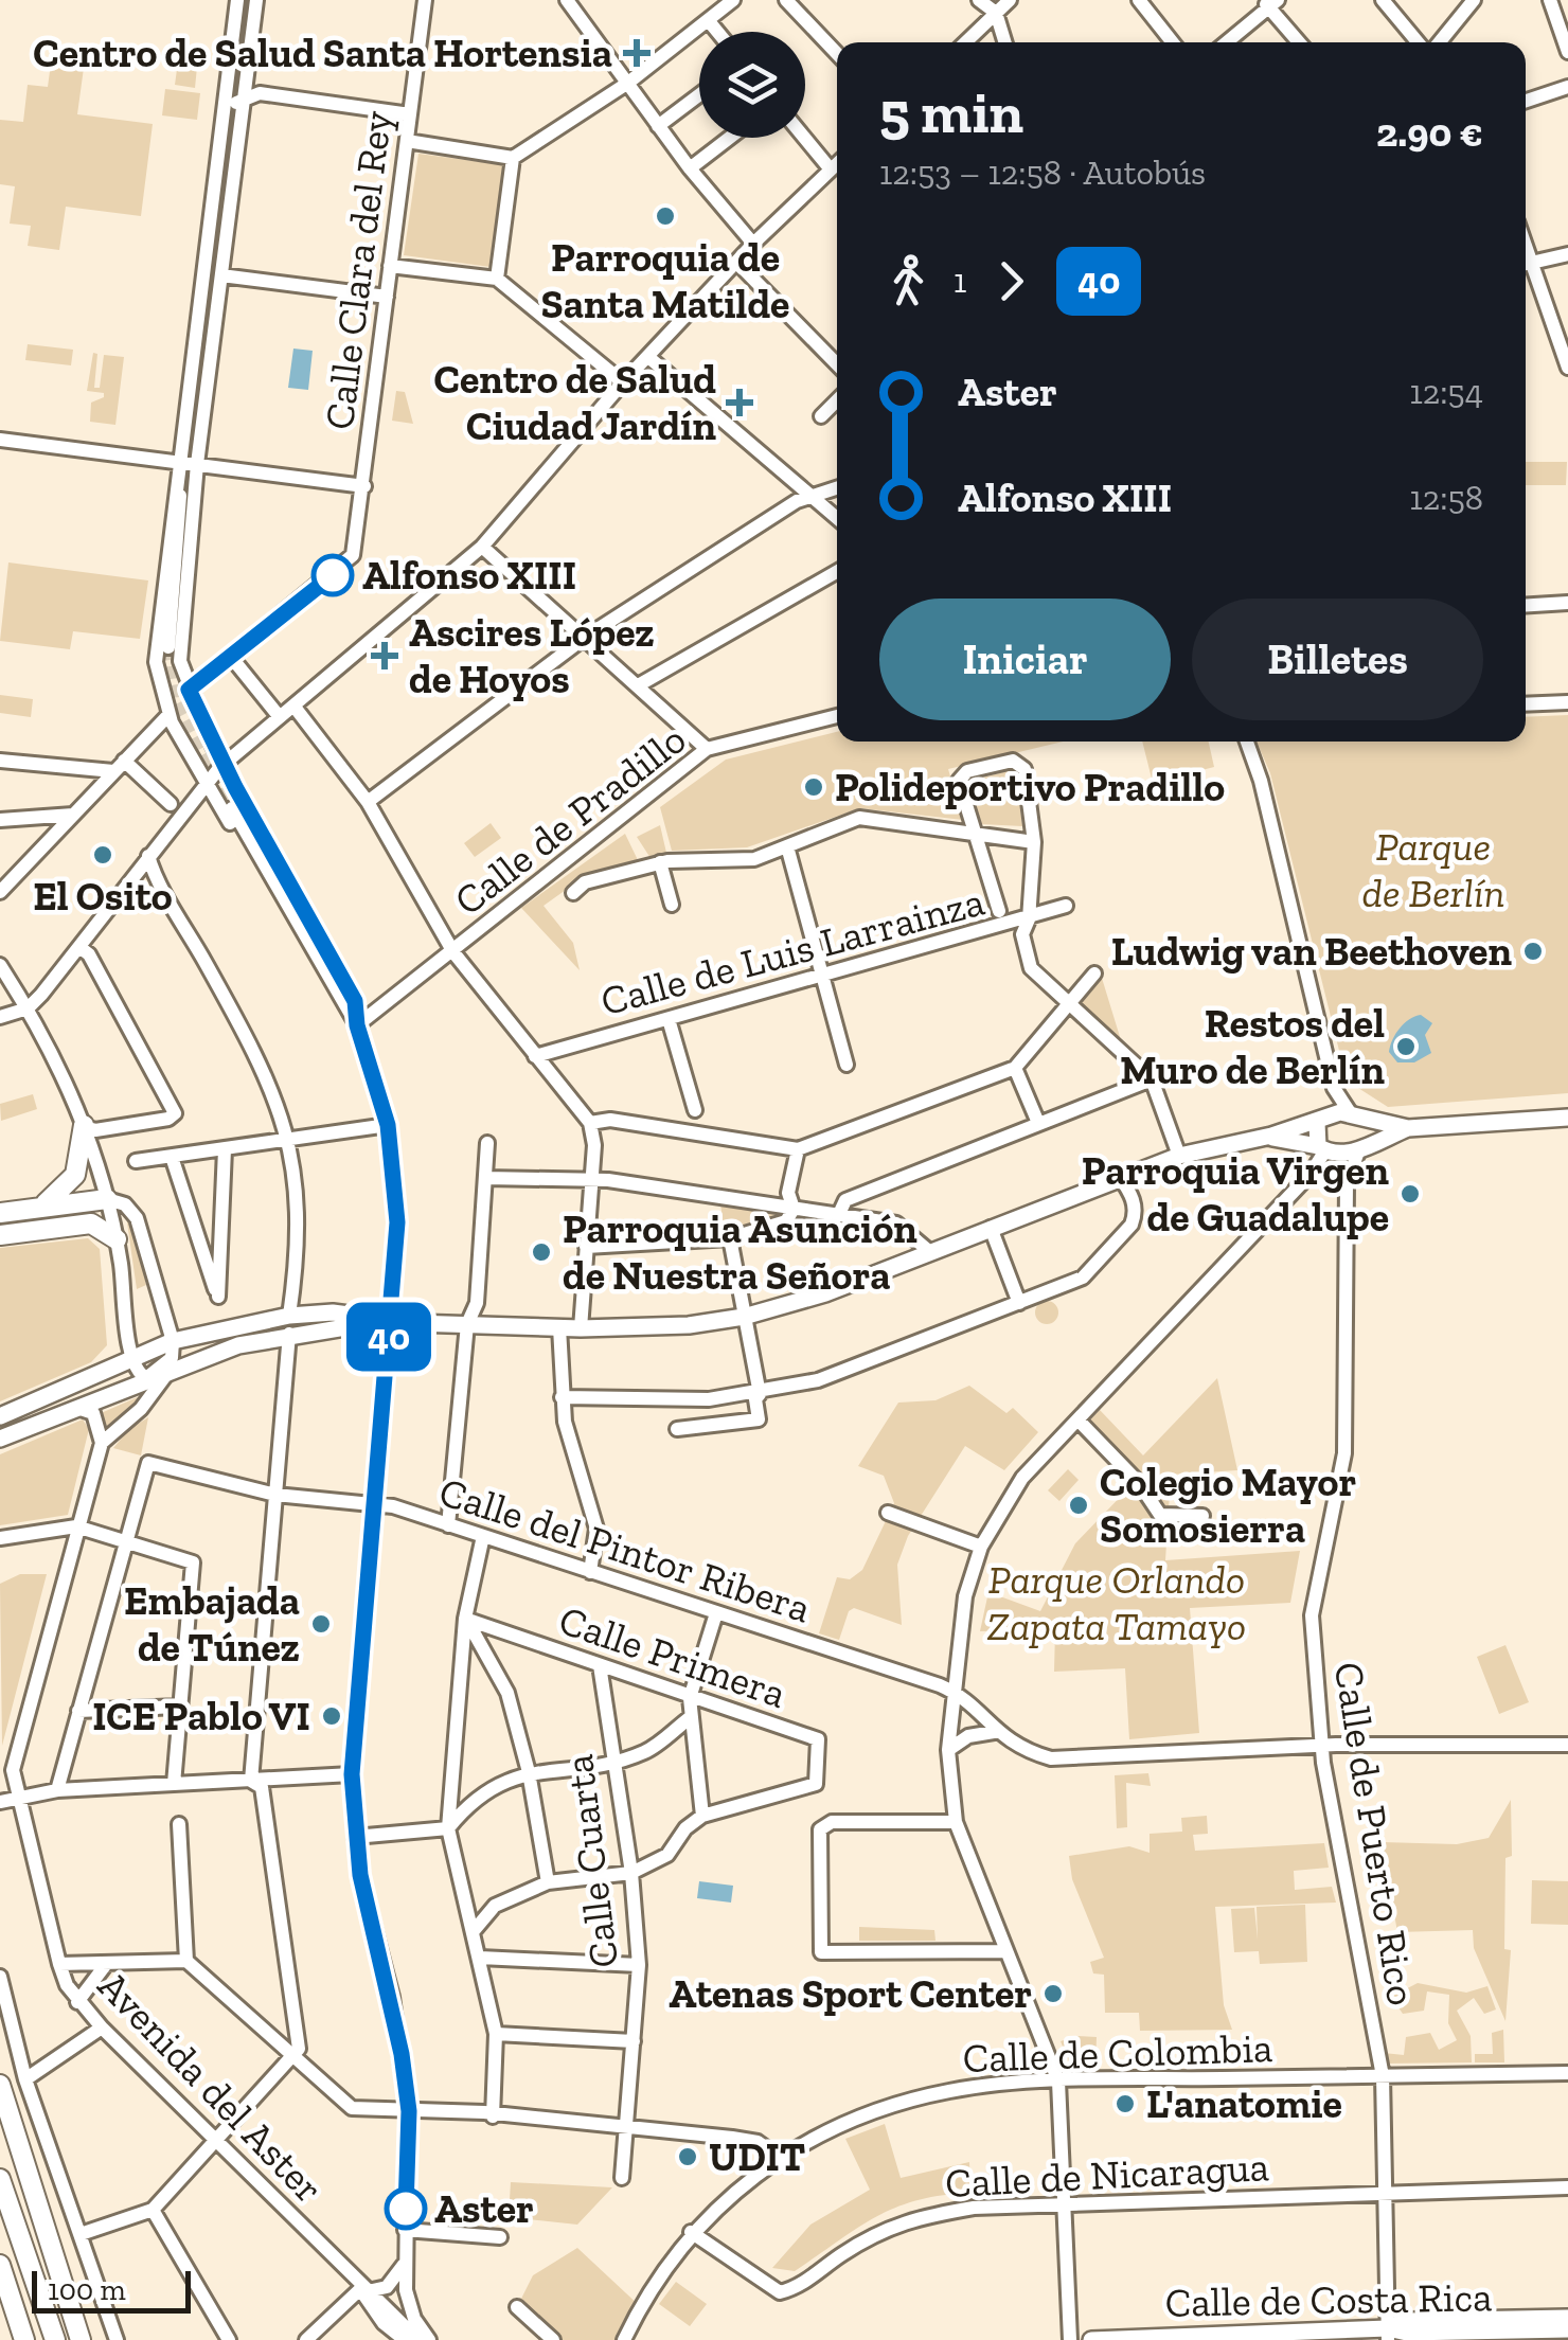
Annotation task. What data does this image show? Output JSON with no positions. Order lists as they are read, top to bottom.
{
  "streets": {
    "main road": ["Calle de Costa Rica"],
    "street": [
      "Calle Clara del Rey",
      "Calle de Pradillo",
      "Calle de Luis Larrainza",
      "Calle del Pintor Ribera",
      "Calle Primera",
      "Calle de Puerto Rico",
      "Calle Cuarta",
      "Calle de Colombia",
      "Avenida del Aster",
      "Calle de Nicaragua"
    ]
  },
  "crossings": [
    ["Calle Primera", "Calle Cuarta"],
    ["Calle de Puerto Rico", "Calle de Colombia"],
    ["Calle de Puerto Rico", "Calle de Nicaragua"],
    ["Calle de Puerto Rico", "Calle de Costa Rica"],
    ["Calle de Colombia", "Calle de Nicaragua"]
  ],
  "parks": ["Parque de Berlín", "Parque Orlando Zapata Tamayo"],
  "places": {
    "health": ["Centro de Salud Santa Hortensia", "Centro de Salud Ciudad Jardín", "Ascires López de Hoyos"],
    "other": [
      "Parroquia de Santa Matilde",
      "Alfonso XIII",
      "Polideportivo Pradillo",
      "El Osito",
      "Ludwig van Beethoven",
      "Restos del Muro de Berlín",
      "Parroquia Virgen de Guadalupe",
      "Parroquia Asunción de Nuestra Señora",
      "Colegio Mayor Somosierra",
      "Embajada de Túnez",
      "ICE Pablo VI",
      "Atenas Sport Center",
      "L'anatomie",
      "UDIT",
      "Aster"
    ]
  },
  "lines": ["bus line 40"],
  "scale_bar": "100 m",
  "page": {
    "on_map": "40",
    "heading": ["5 min", "12:53 – 12:58 · Autobús", "2.90 €"],
    "legs": ["1", "40"],
    "list": [
      {
        "name": "Aster",
        "value": "12:54"
      },
      {
        "name": "Alfonso XIII",
        "value": "12:58"
      }
    ],
    "buttons": ["Iniciar", "Billetes"],
    "scale": "100 m"
  }
}
